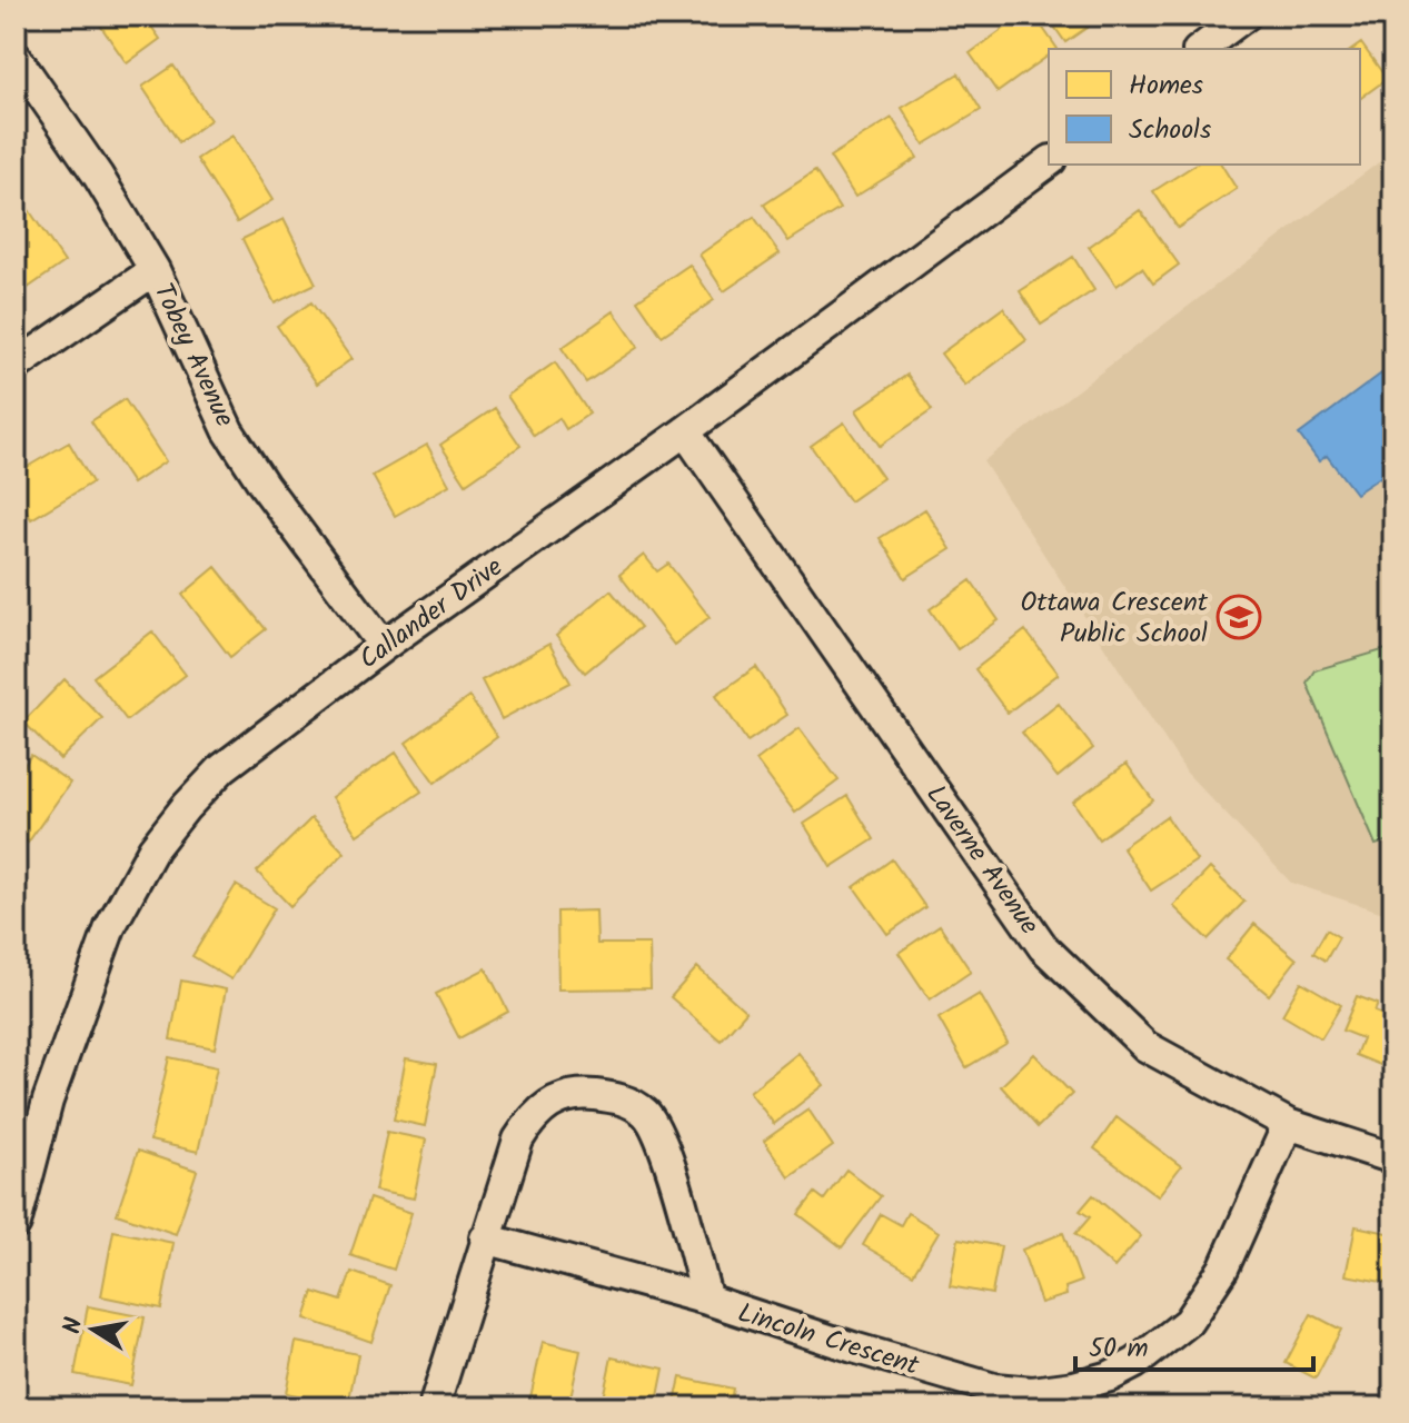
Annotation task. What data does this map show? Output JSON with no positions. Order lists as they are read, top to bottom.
{
  "streets": {
    "street": [
      "Tobey Avenue",
      "Callander Drive",
      "Laverne Avenue",
      "Lincoln Crescent"
    ]
  },
  "crossings": [
    ["Tobey Avenue", "Callander Drive"],
    ["Callander Drive", "Laverne Avenue"],
    ["Laverne Avenue", "Lincoln Crescent"]
  ],
  "places": {
    "school or university": ["Ottawa Crescent Public School"]
  },
  "legend": ["Homes", "Schools"],
  "scale_bar": "50 m",
  "north": "left"
}
